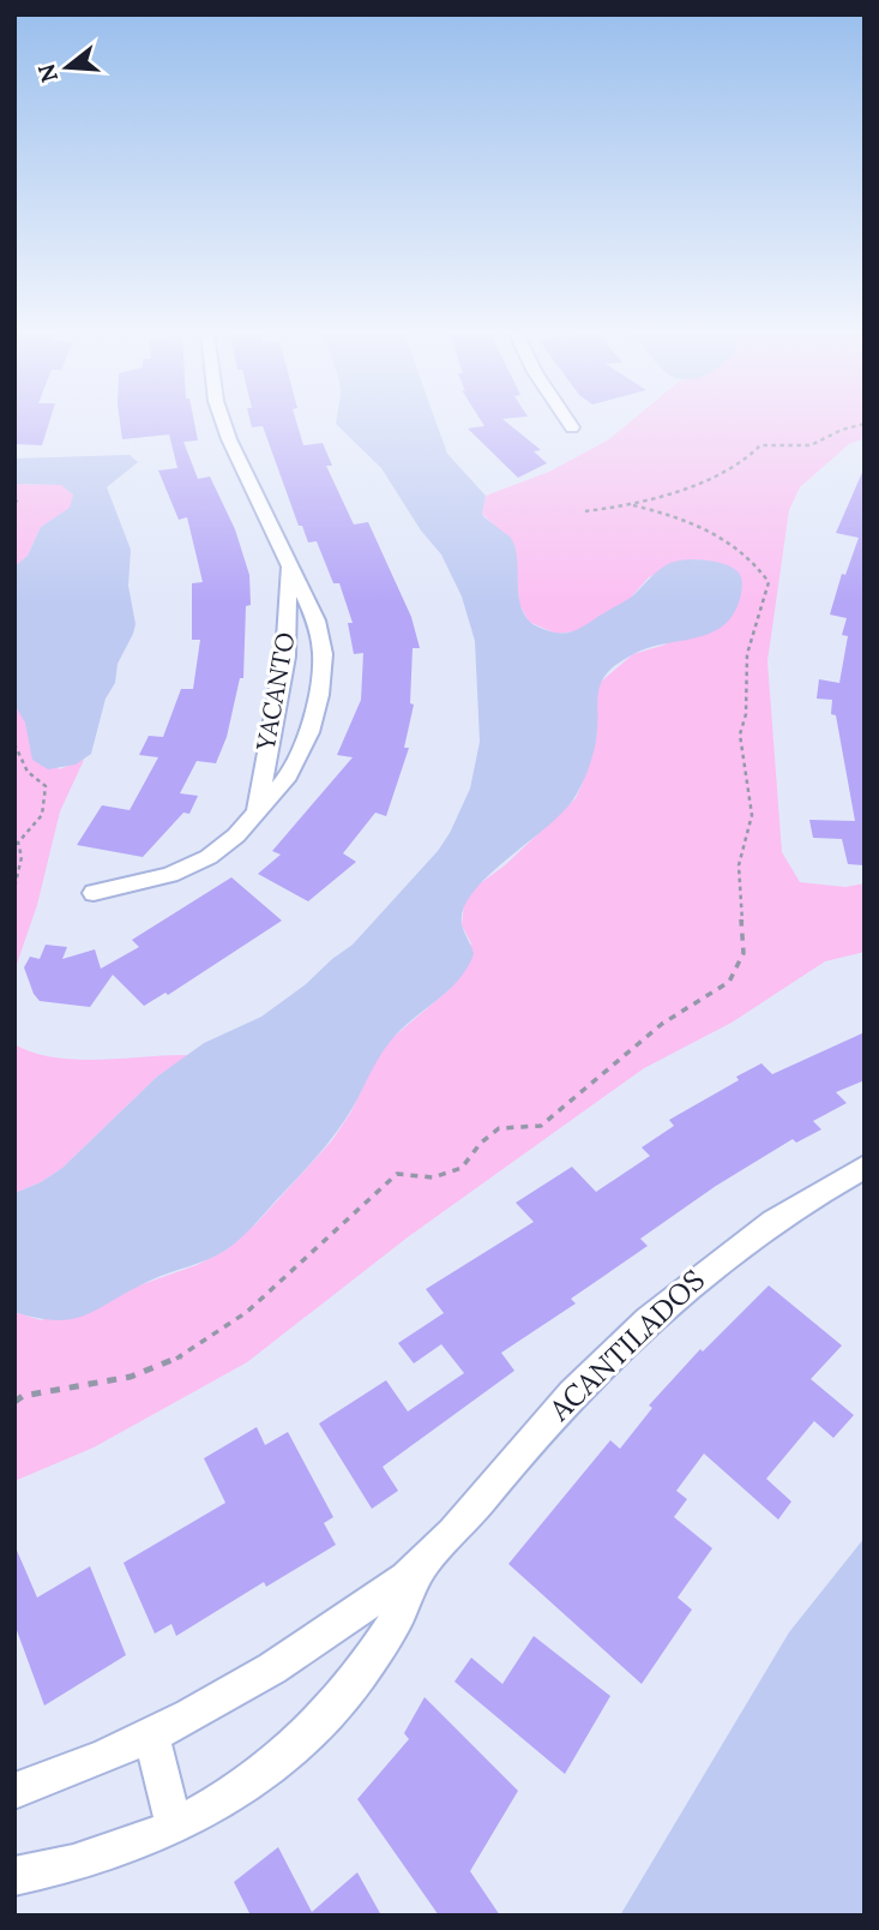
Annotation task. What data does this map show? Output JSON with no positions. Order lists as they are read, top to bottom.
{
  "streets": {
    "street": ["YACANTO", "ACANTILADOS"]
  },
  "north": "left"
}
